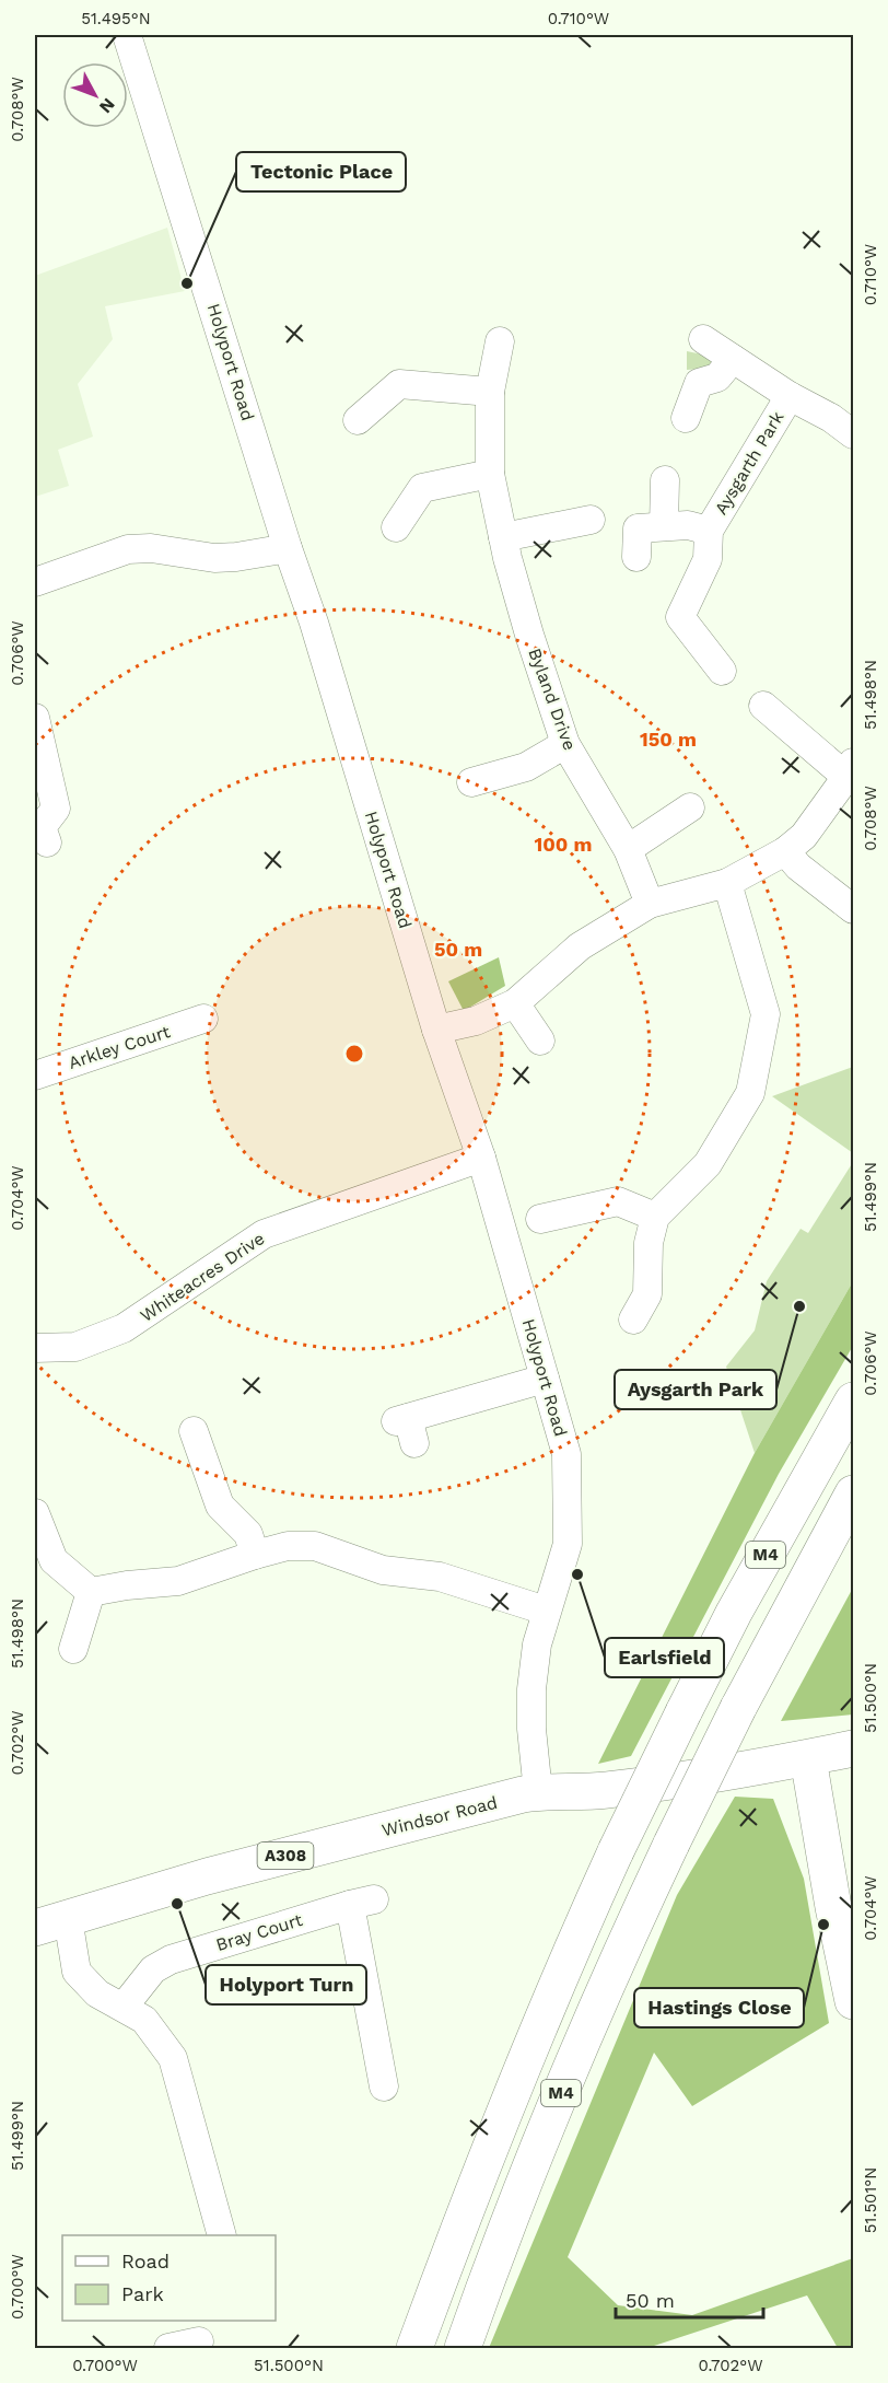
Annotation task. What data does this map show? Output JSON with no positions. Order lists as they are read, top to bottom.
{
  "streets": {
    "main road": ["M4", "Windsor Road", "A308"],
    "street": [
      "Holyport Road",
      "Aysgarth Park",
      "Byland Drive",
      "Arkley Court",
      "Whiteacres Drive",
      "Bray Court"
    ]
  },
  "crossings": [
    ["Holyport Road", "Whiteacres Drive"],
    ["Holyport Road", "Windsor Road"]
  ],
  "places": [
    "Tectonic Place",
    "Aysgarth Park",
    "Earlsfield",
    "Holyport Turn",
    "Hastings Close"
  ],
  "legend": ["Road", "Park"],
  "scale_bar": "50 m",
  "north": "bottom right",
  "coordinates": [
    "51.495°N",
    "0.710°W",
    "0.708°W",
    "0.706°W",
    "51.498°N",
    "51.499°N",
    "0.704°W",
    "51.500°N",
    "0.702°W",
    "51.501°N",
    "0.700°W"
  ],
  "rings": ["150 m", "100 m", "50 m"]
}
